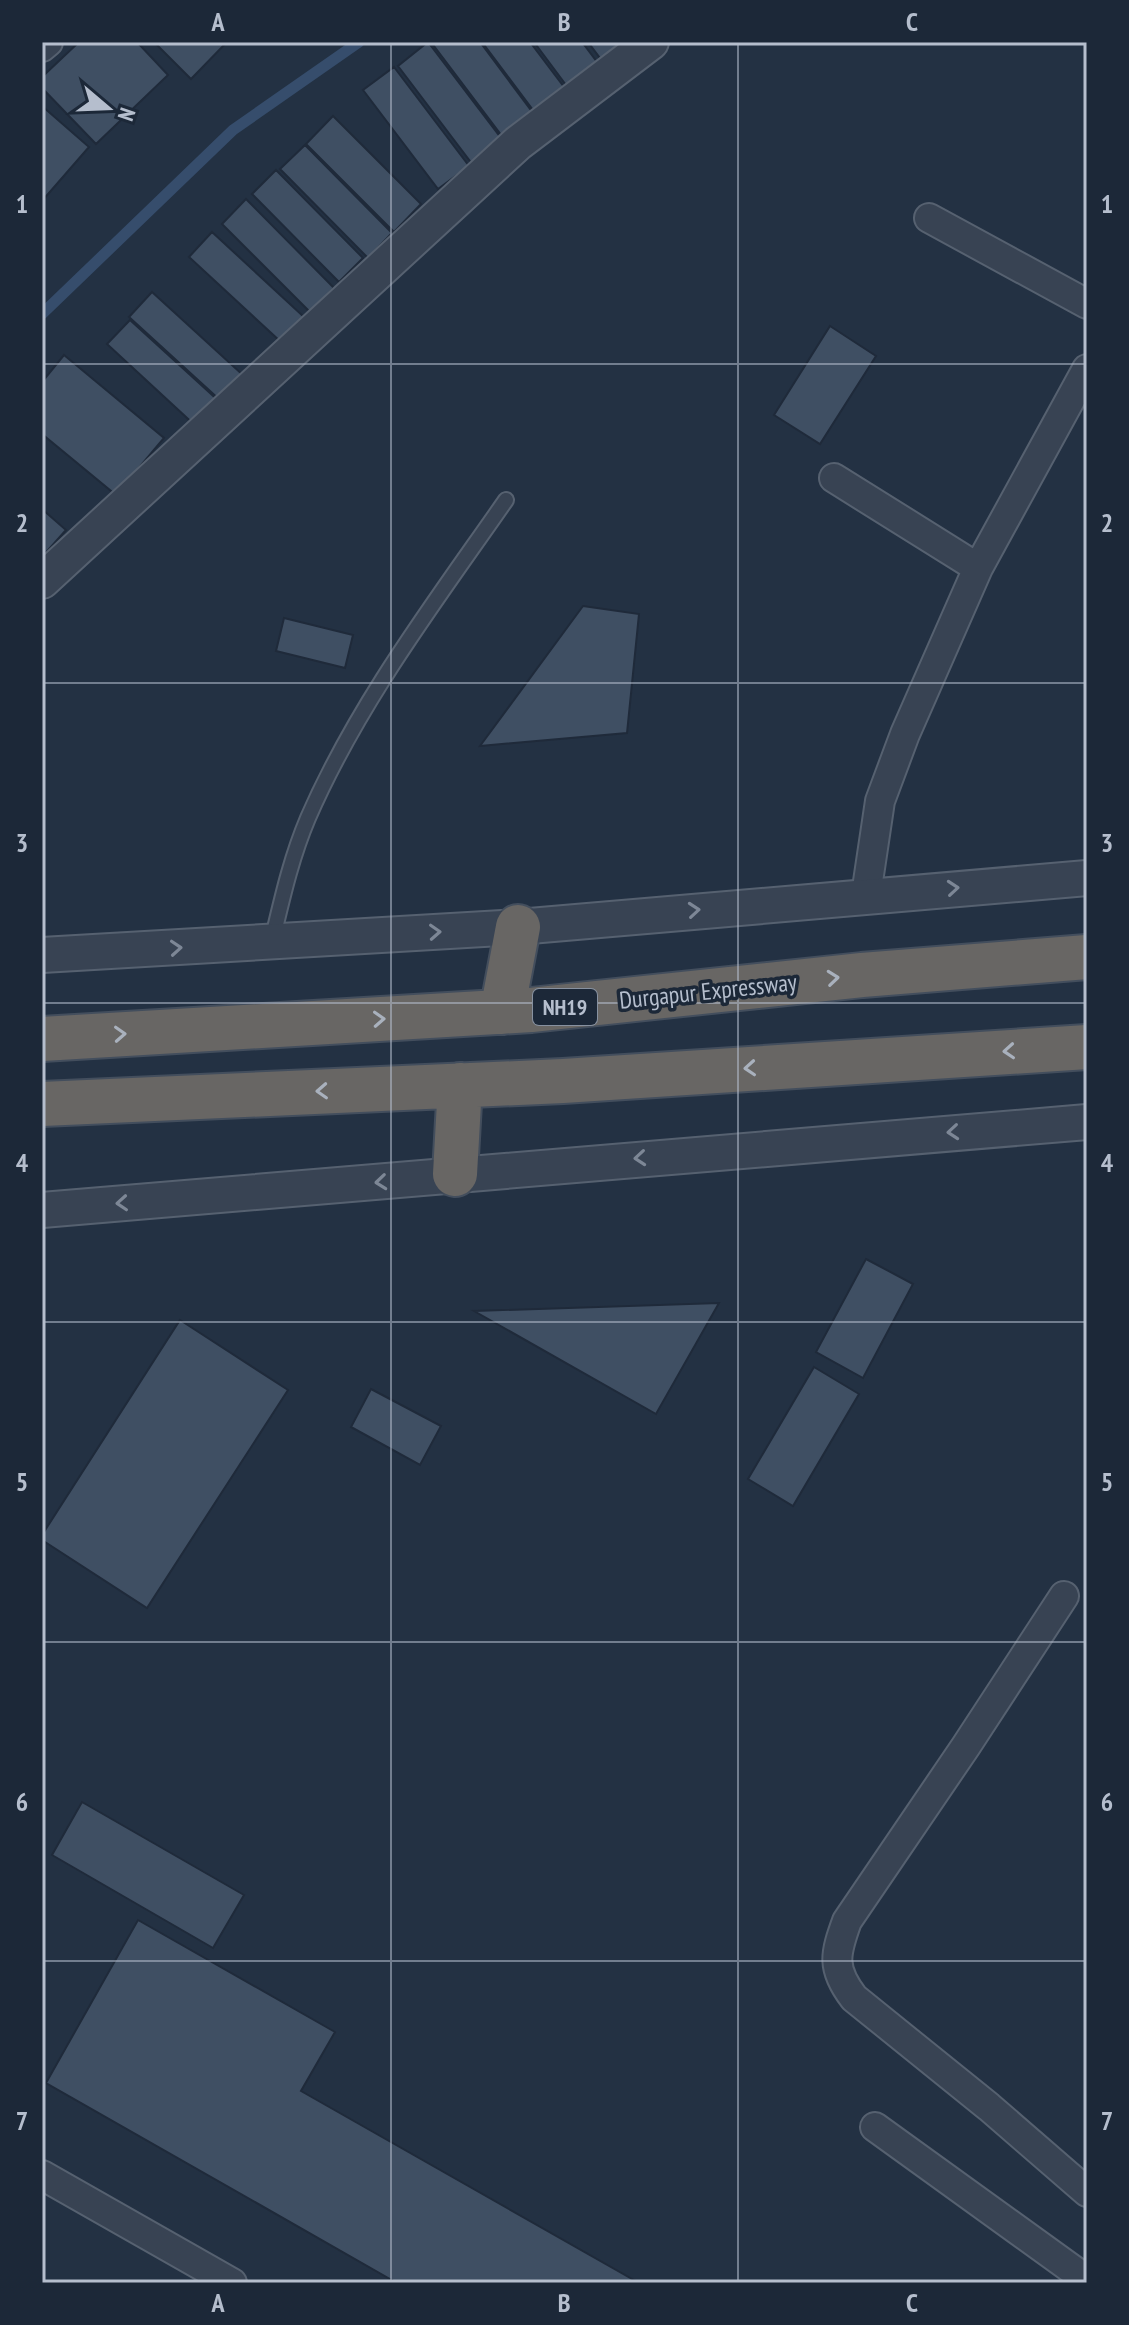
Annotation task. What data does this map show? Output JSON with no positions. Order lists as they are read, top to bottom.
{
  "streets": {
    "highway": ["Durgapur Expressway", "NH19"]
  },
  "north": "right",
  "grid": {
    "columns": ["A", "B", "C"],
    "rows": [
      "1",
      "2",
      "3",
      "4",
      "5",
      "6",
      "7"
    ]
  }
}
